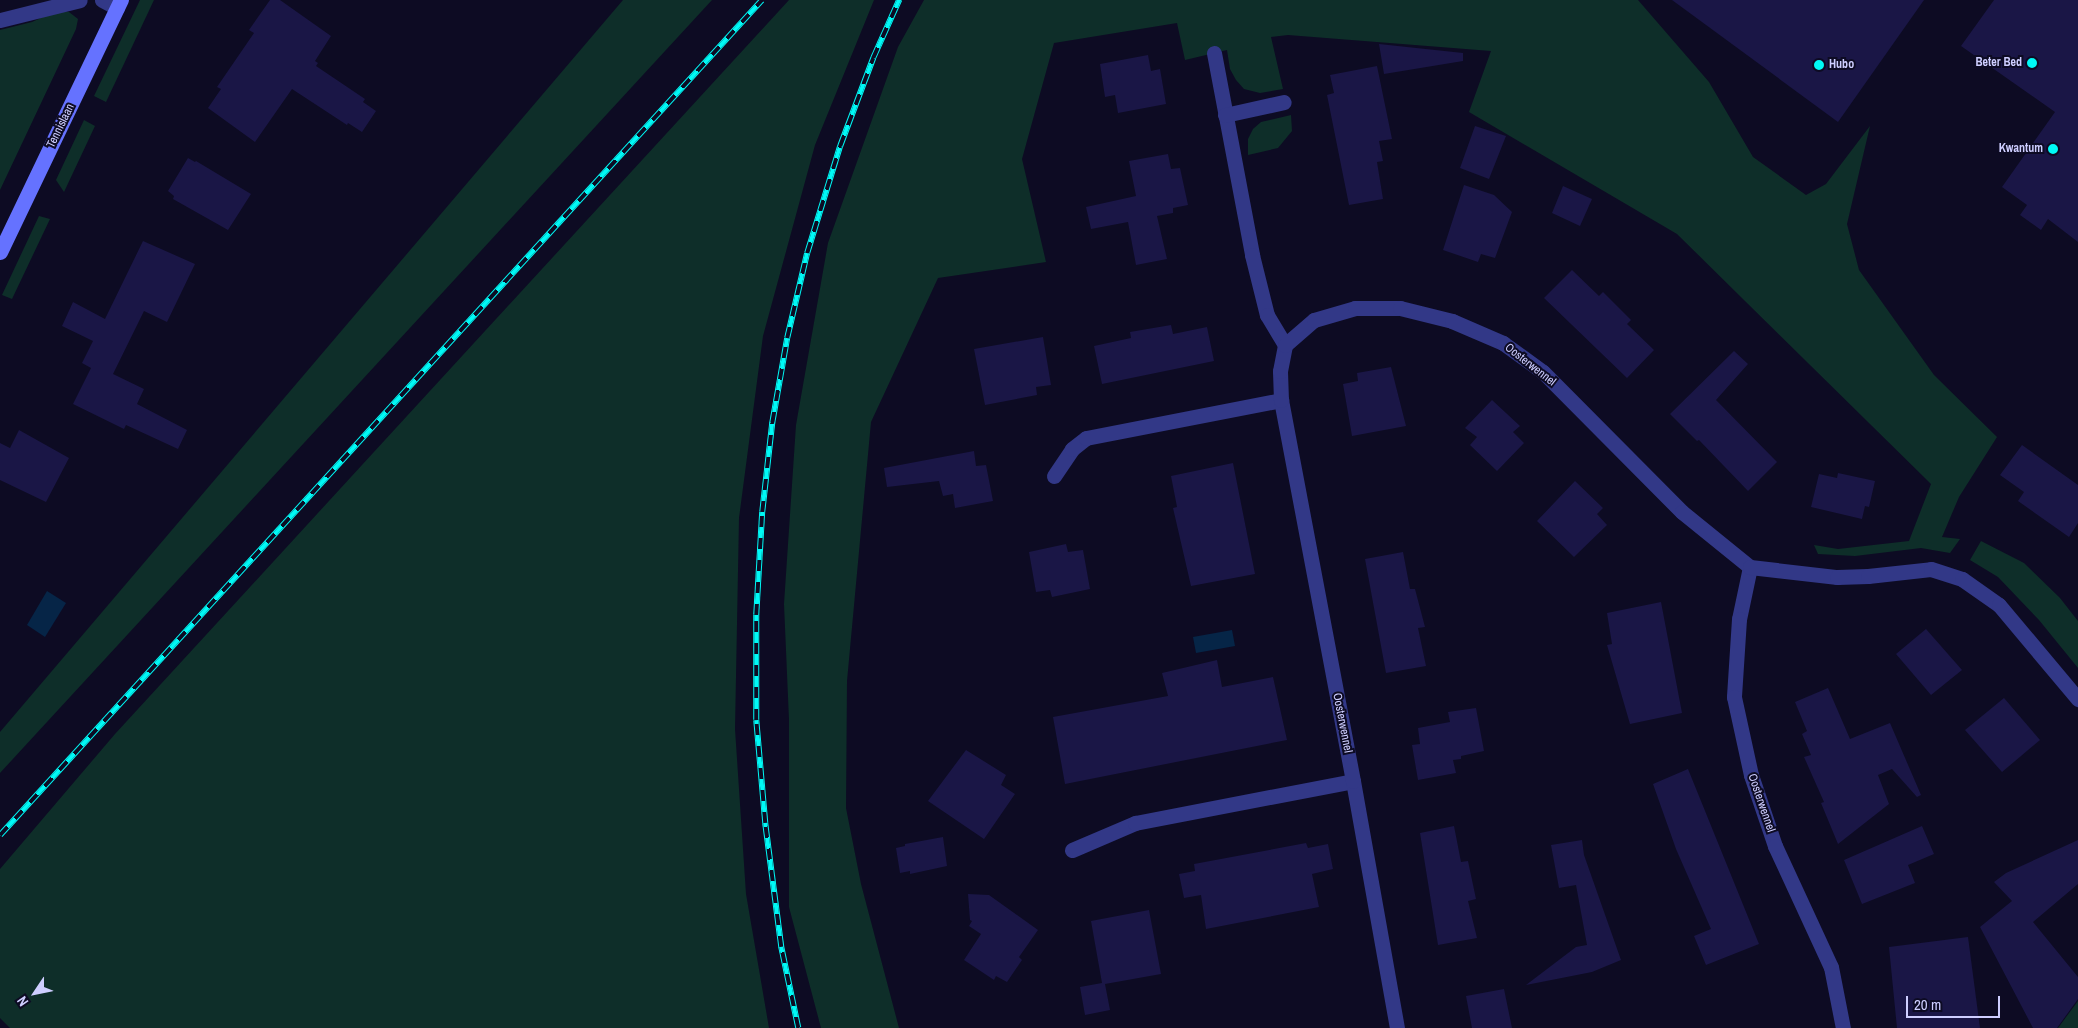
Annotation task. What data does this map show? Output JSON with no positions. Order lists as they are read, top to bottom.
{
  "streets": {
    "street": ["Tennislaan", "Oosterwennel"]
  },
  "places": ["Beter Bed", "Hubo", "Kwantum"],
  "scale_bar": "20 m",
  "north": "bottom left"
}
